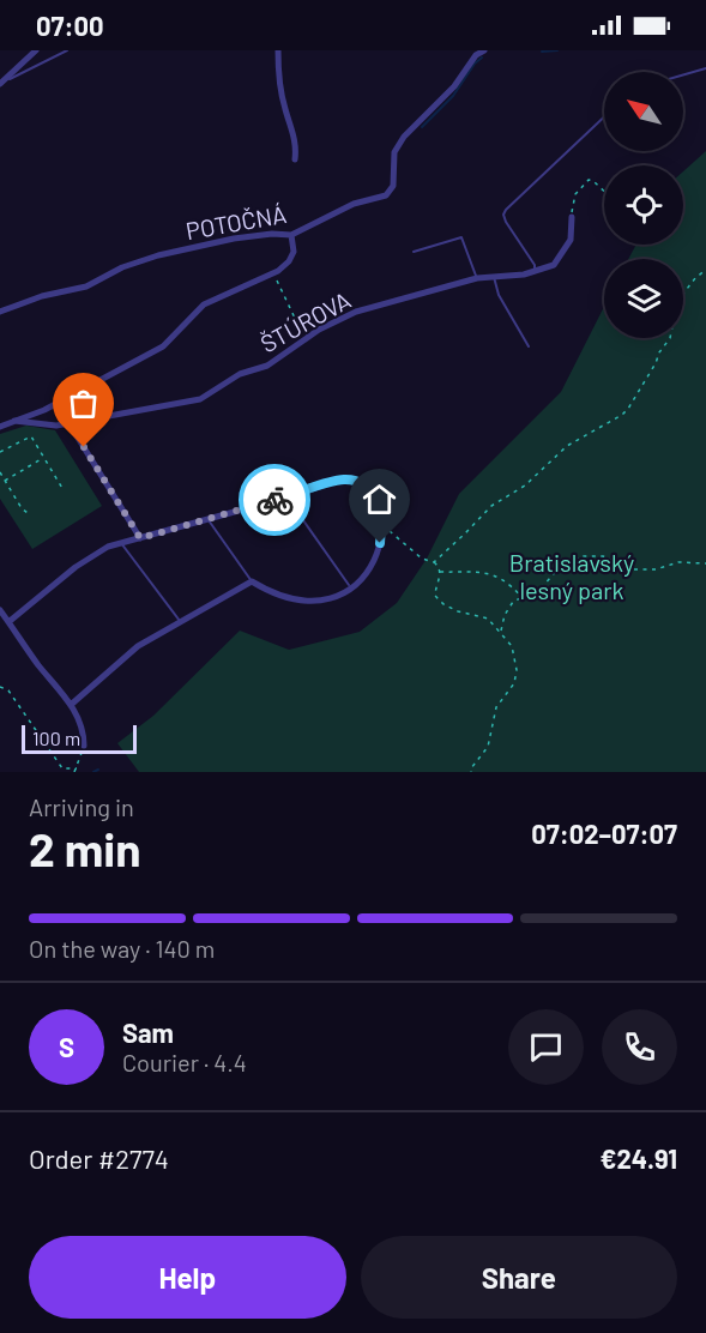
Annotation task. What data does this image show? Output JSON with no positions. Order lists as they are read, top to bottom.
{
  "streets": {
    "street": ["POTOČNÁ", "ŠTÚROVA"]
  },
  "parks": ["Bratislavský lesný park"],
  "scale_bar": "100 m",
  "north": "top left",
  "page": {
    "status": "07:00",
    "scale": "100 m",
    "heading": ["2 min", "Arriving in", "07:02–07:07"],
    "panel": [
      "Sam",
      "Courier · 4.4",
      "Order #2774",
      "€24.91"
    ],
    "bar": "On the way · 140 m",
    "round": "S",
    "buttons": ["Help", "Share"]
  }
}
